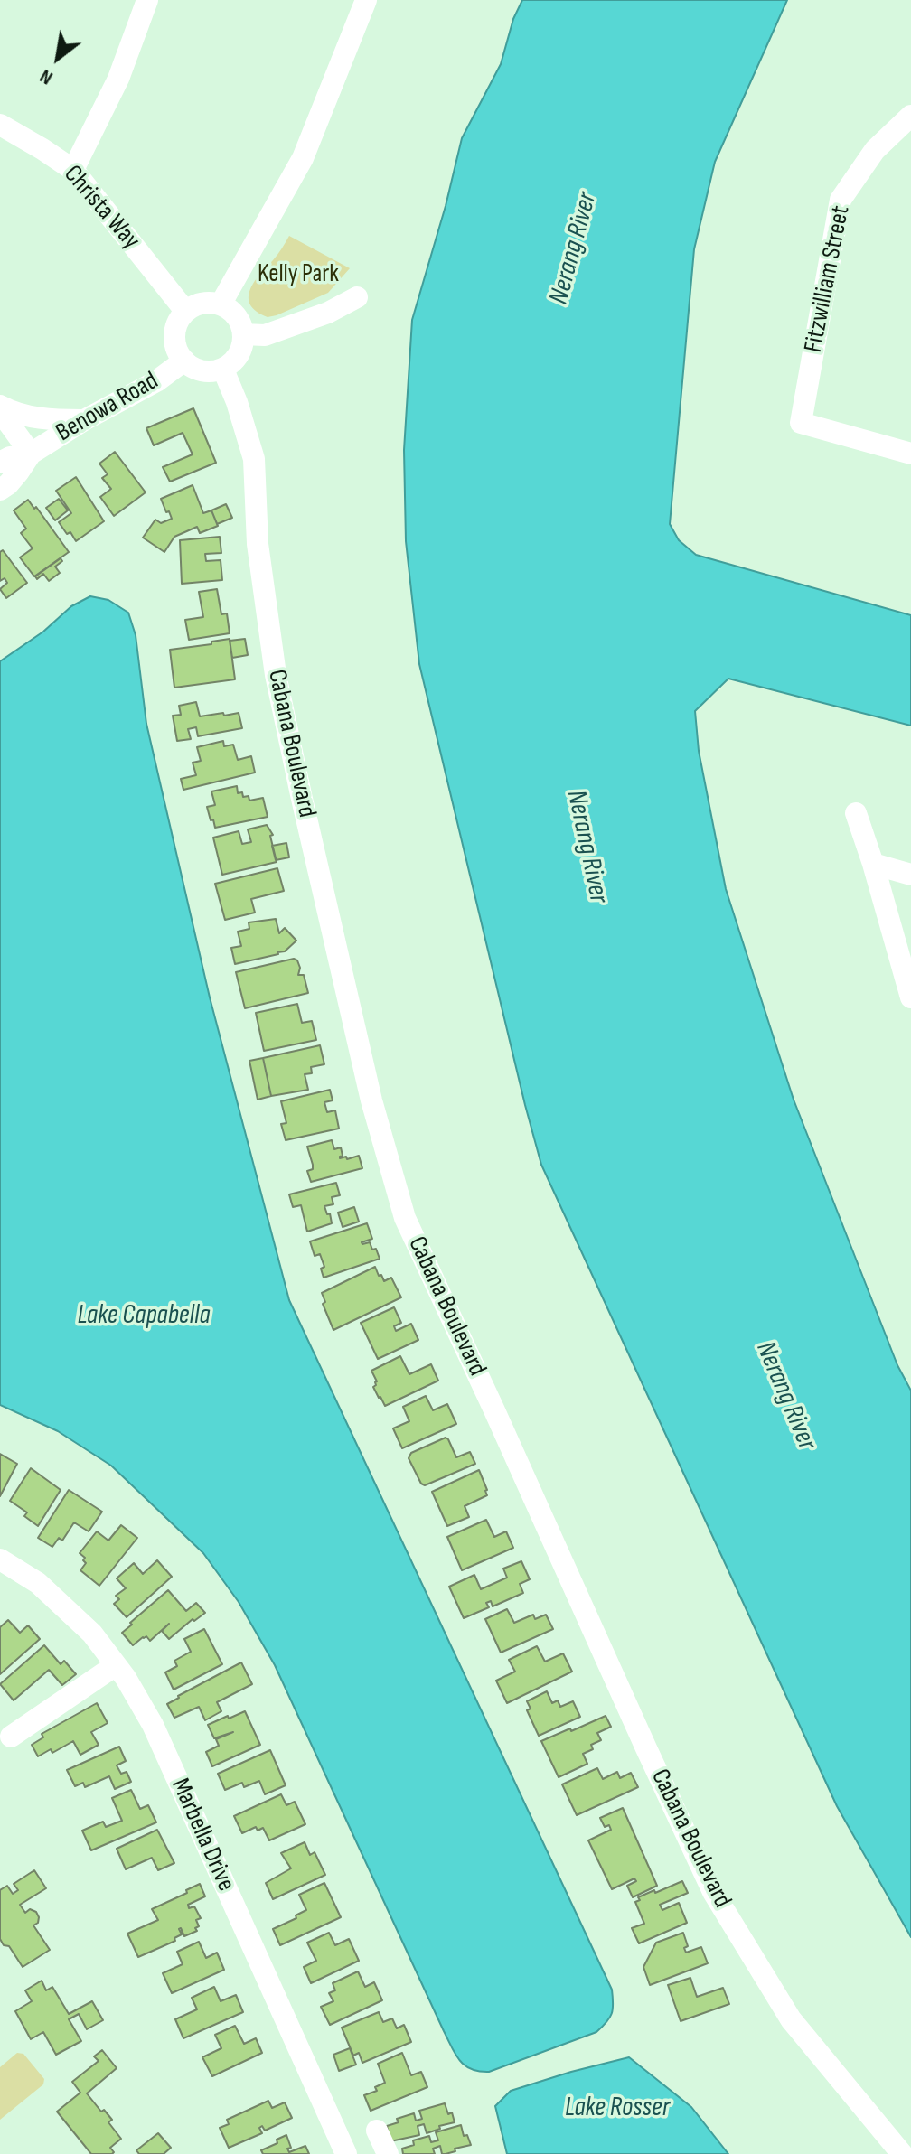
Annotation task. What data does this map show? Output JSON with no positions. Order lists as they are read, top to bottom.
{
  "streets": {
    "street": [
      "Christa Way",
      "Fitzwilliam Street",
      "Benowa Road",
      "Cabana Boulevard",
      "Marbella Drive"
    ]
  },
  "crossings": [
    ["Christa Way", "Benowa Road"],
    ["Christa Way", "Cabana Boulevard"],
    ["Benowa Road", "Cabana Boulevard"]
  ],
  "water": ["Nerang River", "Lake Capabella", "Lake Rosser"],
  "parks": ["Kelly Park"],
  "north": "bottom left"
}
